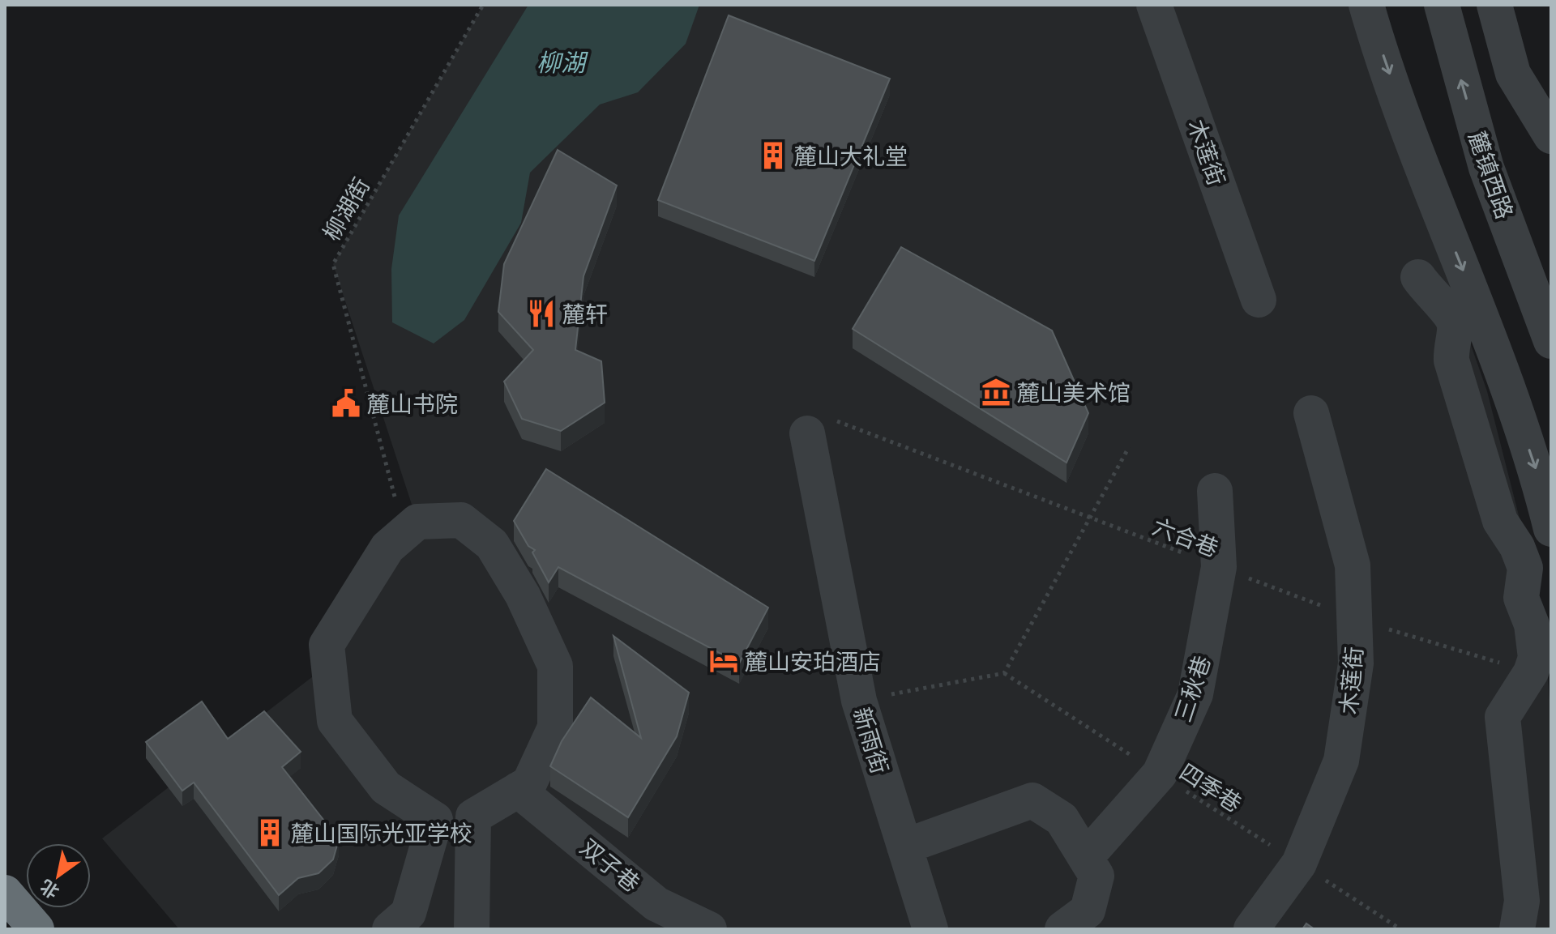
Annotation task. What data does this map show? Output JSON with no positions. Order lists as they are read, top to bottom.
{
  "streets": {
    "street": [
      "木莲街",
      "麓镇西路",
      "三秋巷",
      "新雨街",
      "双子巷"
    ],
    "path": ["柳湖街", "六合巷", "四季巷"]
  },
  "crossings": [
    ["木莲街", "六合巷"],
    ["木莲街", "四季巷"],
    ["六合巷", "三秋巷"],
    ["六合巷", "新雨街"],
    ["三秋巷", "四季巷"]
  ],
  "water": ["柳湖"],
  "places": {
    "building": ["麓山大礼堂", "麓山国际光亚学校"],
    "restaurant": ["麓轩"],
    "museum": ["麓山美术馆"],
    "public building": ["麓山书院"],
    "hotel": ["麓山安珀酒店"]
  },
  "north": "bottom left"
}
